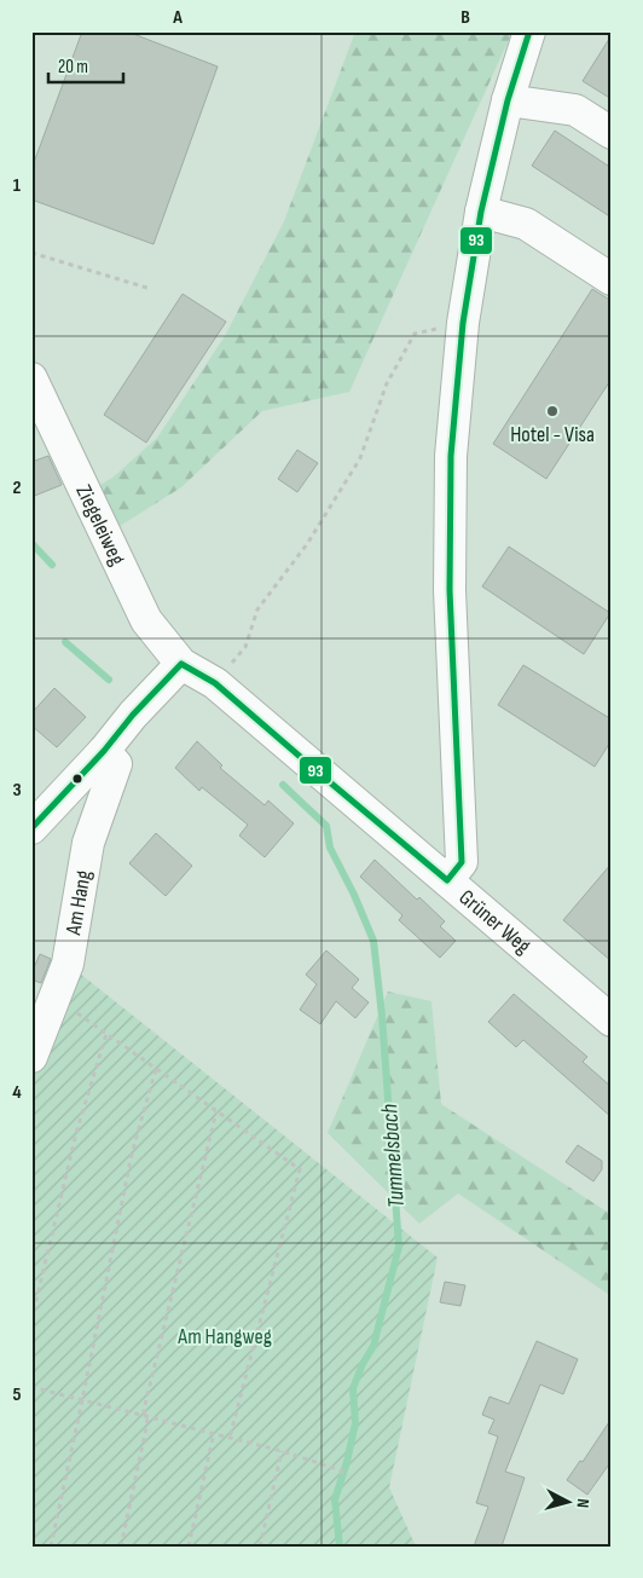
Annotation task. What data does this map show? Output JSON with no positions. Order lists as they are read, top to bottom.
{
  "streets": {
    "street": ["Ziegeleiweg", "Am Hang", "Grüner Weg"]
  },
  "crossings": [
    ["Ziegeleiweg", "Grüner Weg"]
  ],
  "water": ["Tummelsbach"],
  "parks": ["Am Hangweg"],
  "places": ["Hotel - Visa"],
  "lines": ["transit line 93"],
  "scale_bar": "20 m",
  "north": "right",
  "grid": {
    "columns": ["A", "B"],
    "rows": [
      "1",
      "2",
      "3",
      "4",
      "5"
    ]
  }
}
